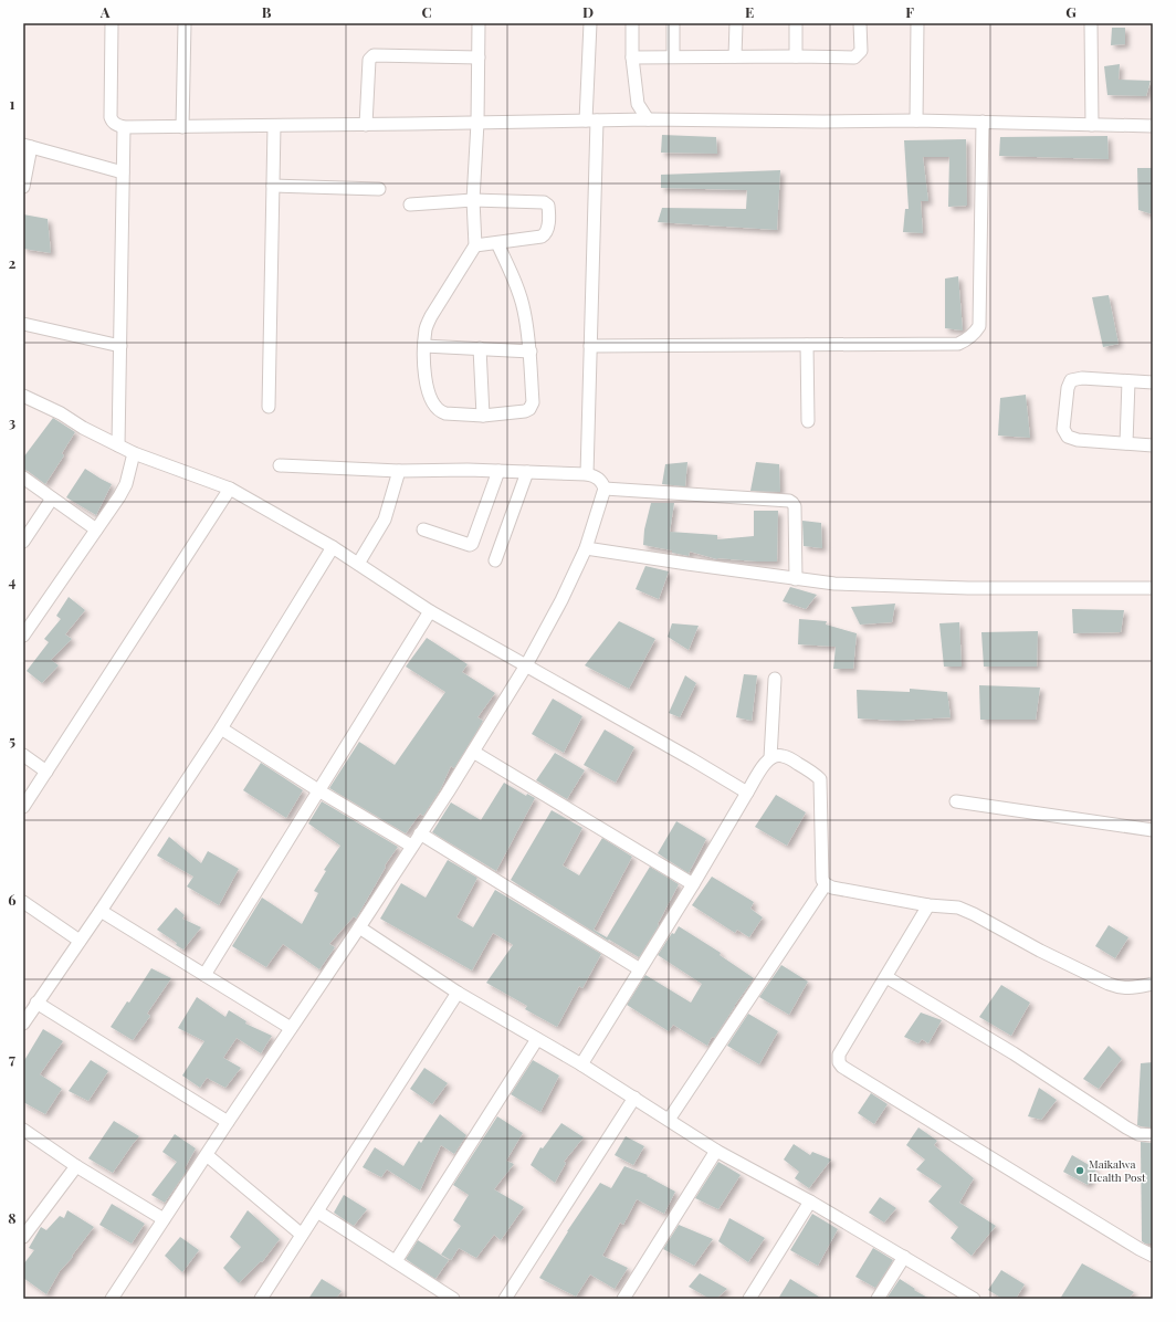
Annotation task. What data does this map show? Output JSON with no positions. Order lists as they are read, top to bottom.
{
  "places": ["Maikalwa Health Post"],
  "grid": {
    "columns": [
      "A",
      "B",
      "C",
      "D",
      "E",
      "F",
      "G"
    ],
    "rows": [
      "1",
      "2",
      "3",
      "4",
      "5",
      "6",
      "7",
      "8"
    ]
  }
}
